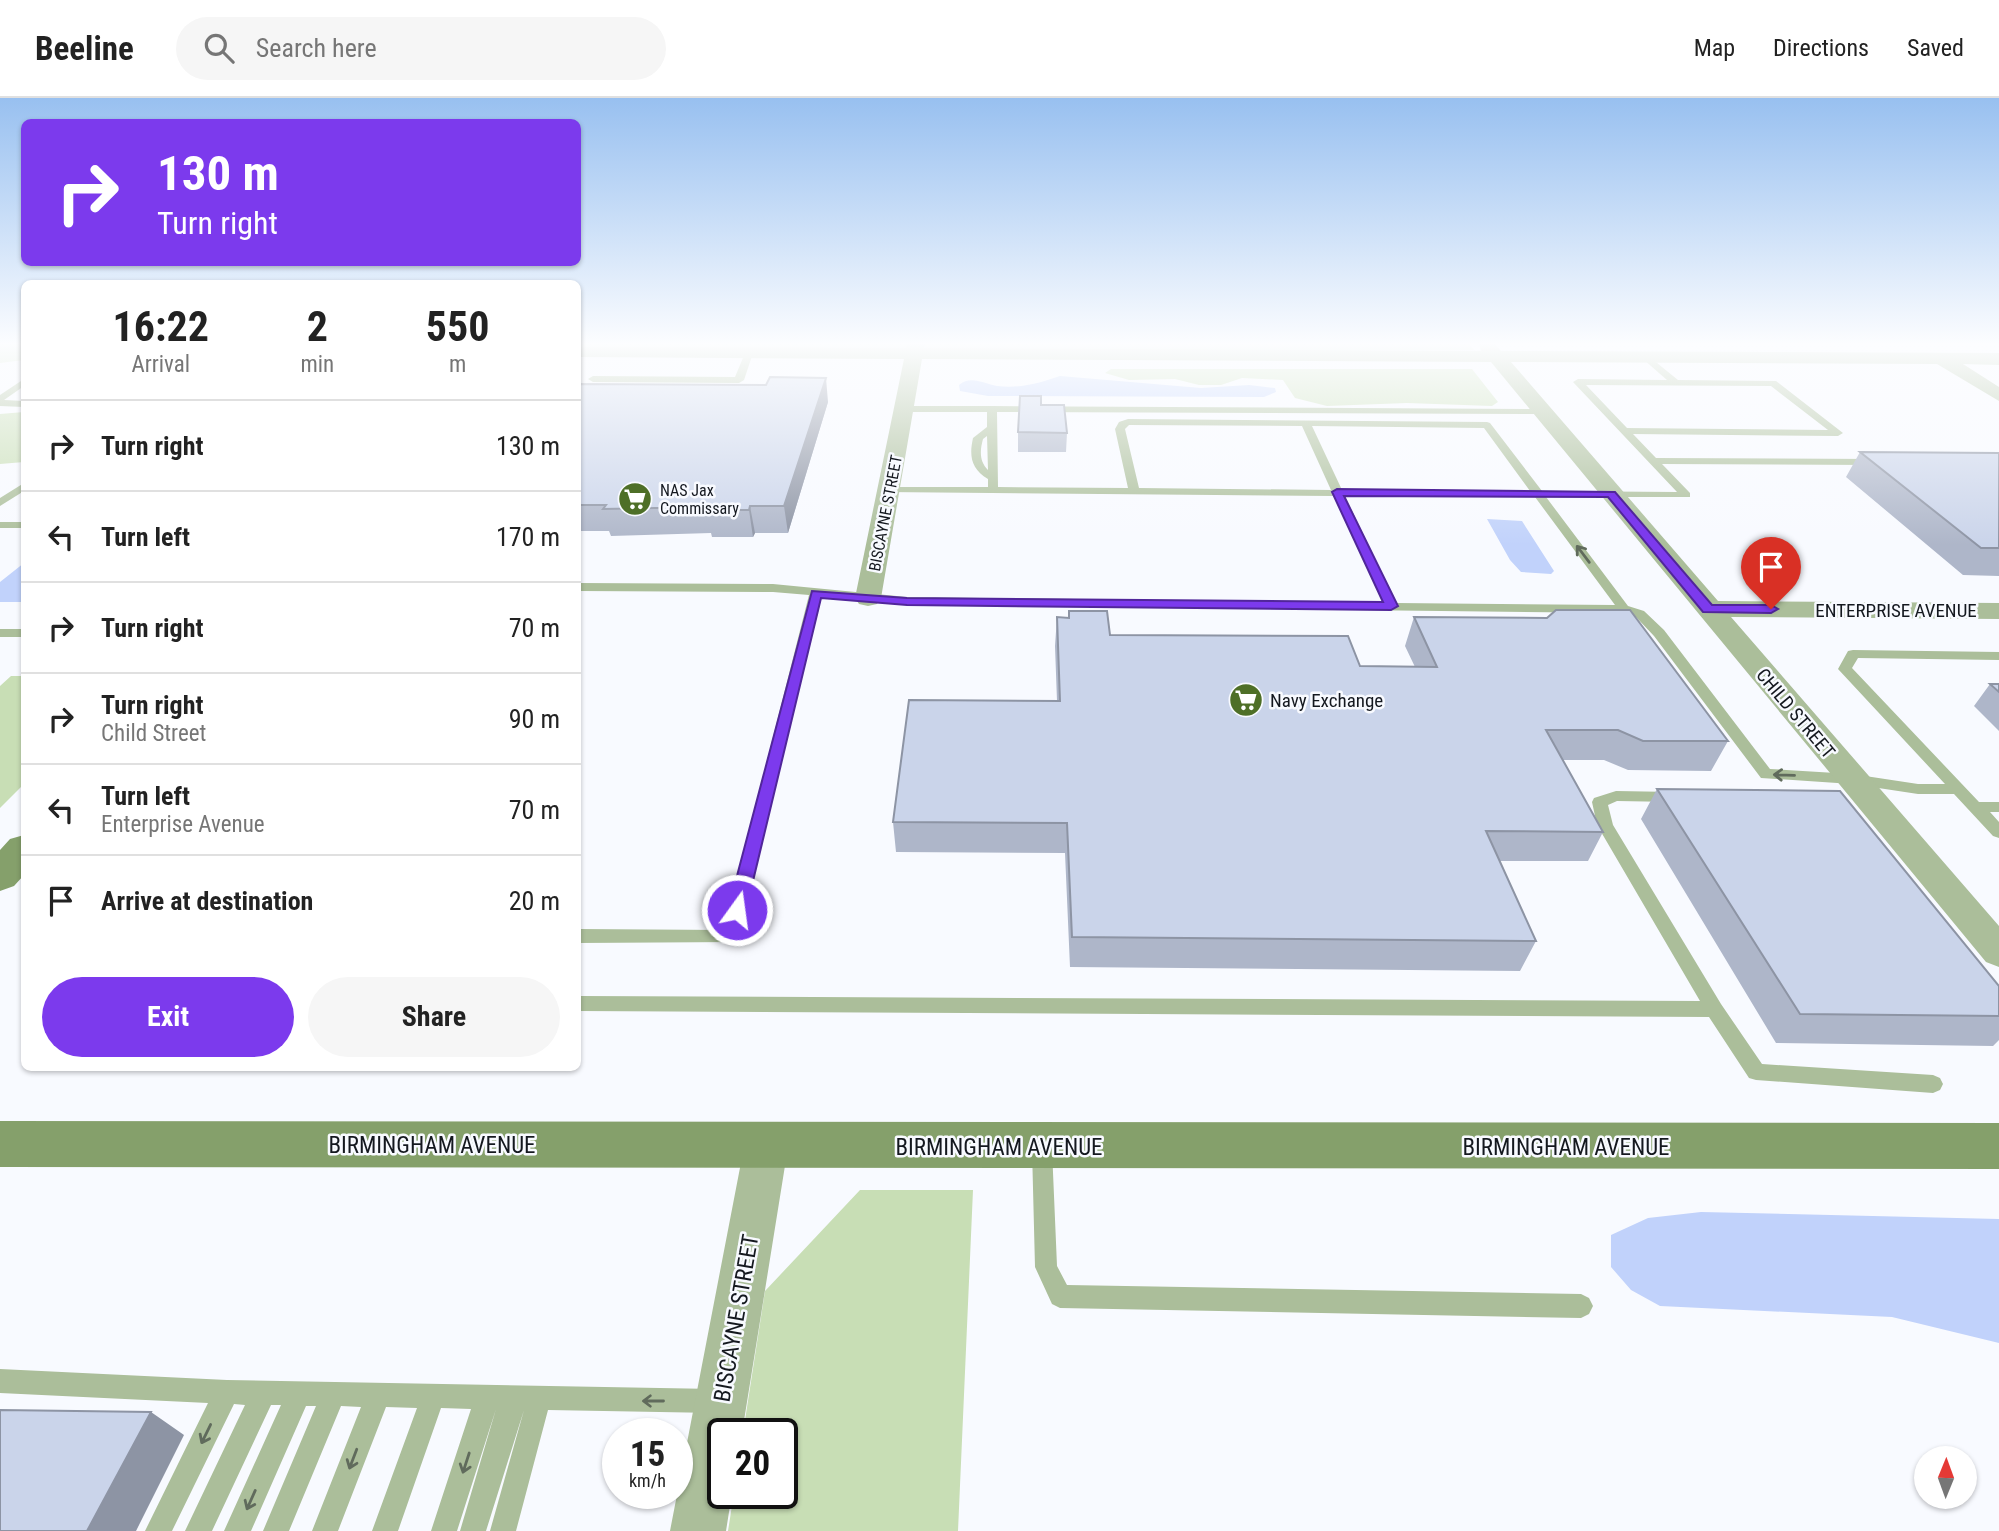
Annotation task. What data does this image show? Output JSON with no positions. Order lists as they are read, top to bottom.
{
  "streets": {
    "main road": ["BIRMINGHAM AVENUE"],
    "street": ["BISCAYNE STREET", "ENTERPRISE AVENUE", "CHILD STREET"]
  },
  "crossings": [
    ["BISCAYNE STREET", "BIRMINGHAM AVENUE"],
    ["ENTERPRISE AVENUE", "CHILD STREET"]
  ],
  "places": {
    "supermarket": ["NAS Jax Commissary", "Navy Exchange"]
  },
  "north": "top",
  "page": {
    "header": "Beeline",
    "search": "Search here",
    "nav": ["Map", "Directions", "Saved"],
    "turn": ["130 m", "Turn right"],
    "eta": [
      "16:22",
      "Arrival",
      "2",
      "min",
      "550",
      "m"
    ],
    "list": [
      {
        "name": "Turn right",
        "value": "130 m"
      },
      {
        "name": "Turn left",
        "value": "170 m"
      },
      {
        "name": "Turn right",
        "value": "70 m"
      },
      {
        "name": "Turn right",
        "note": "Child Street",
        "value": "90 m"
      },
      {
        "name": "Turn left",
        "note": "Enterprise Avenue",
        "value": "70 m"
      },
      {
        "name": "Arrive at destination",
        "value": "20 m"
      }
    ],
    "buttons": ["Exit", "Share"],
    "speed": "15 km/h",
    "limit": "20"
  }
}
